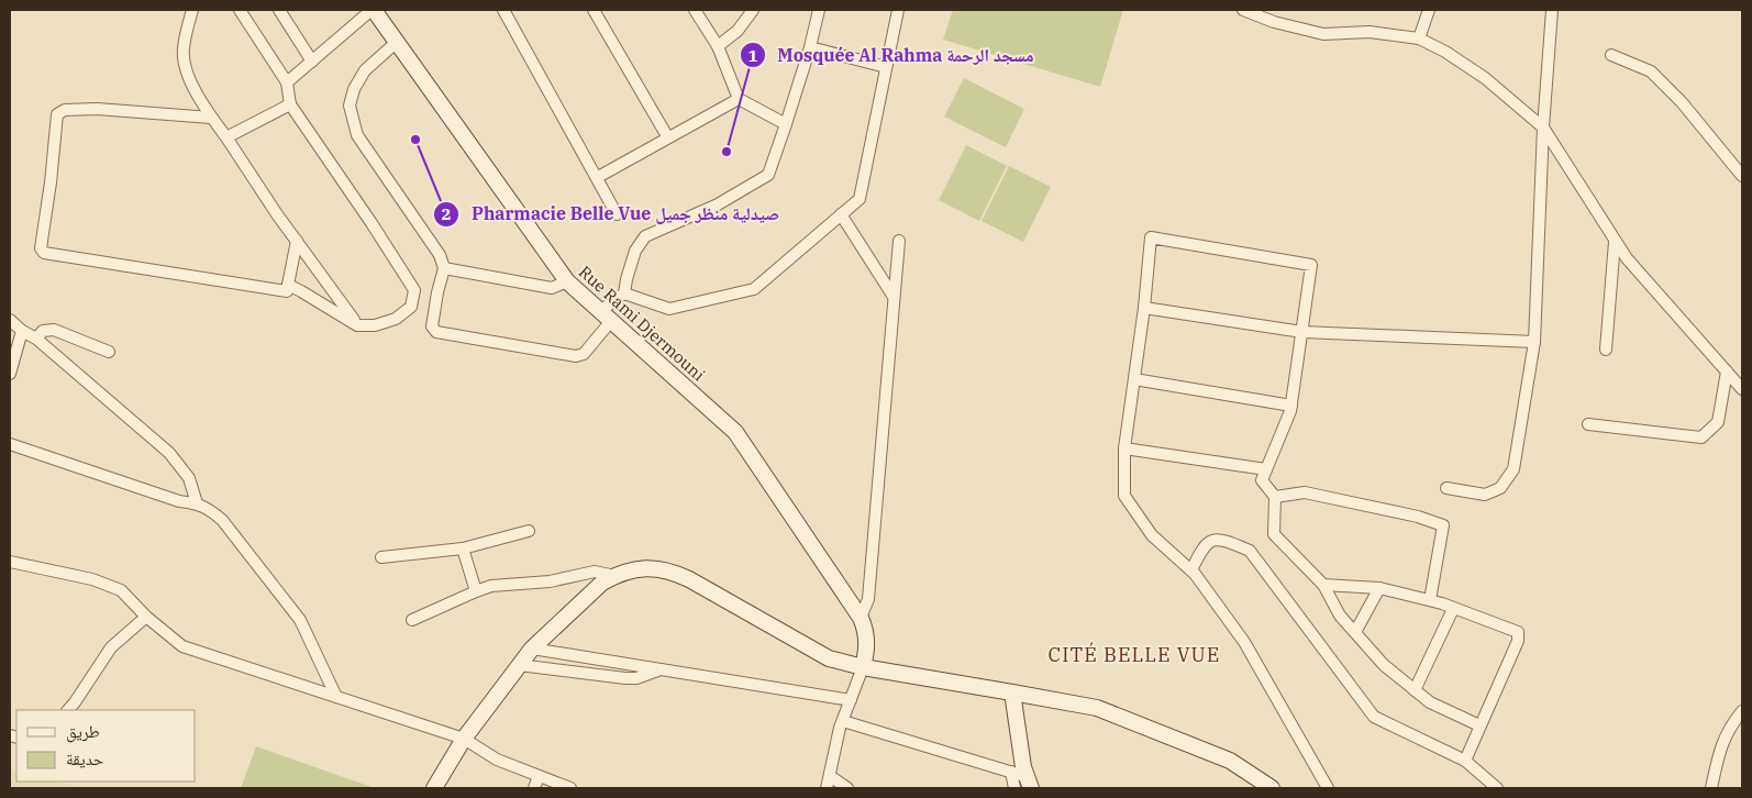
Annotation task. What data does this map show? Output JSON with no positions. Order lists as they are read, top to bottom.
{
  "streets": {
    "main road": ["Rue Rami Djermouni"]
  },
  "districts": ["CITÉ BELLE VUE"],
  "places": ["Pharmacie Belle Vue صيدلية منظر جميل", "Mosquée Al Rahma مسجد الرحمة"],
  "legend": ["طريق", "حديقة"]
}
